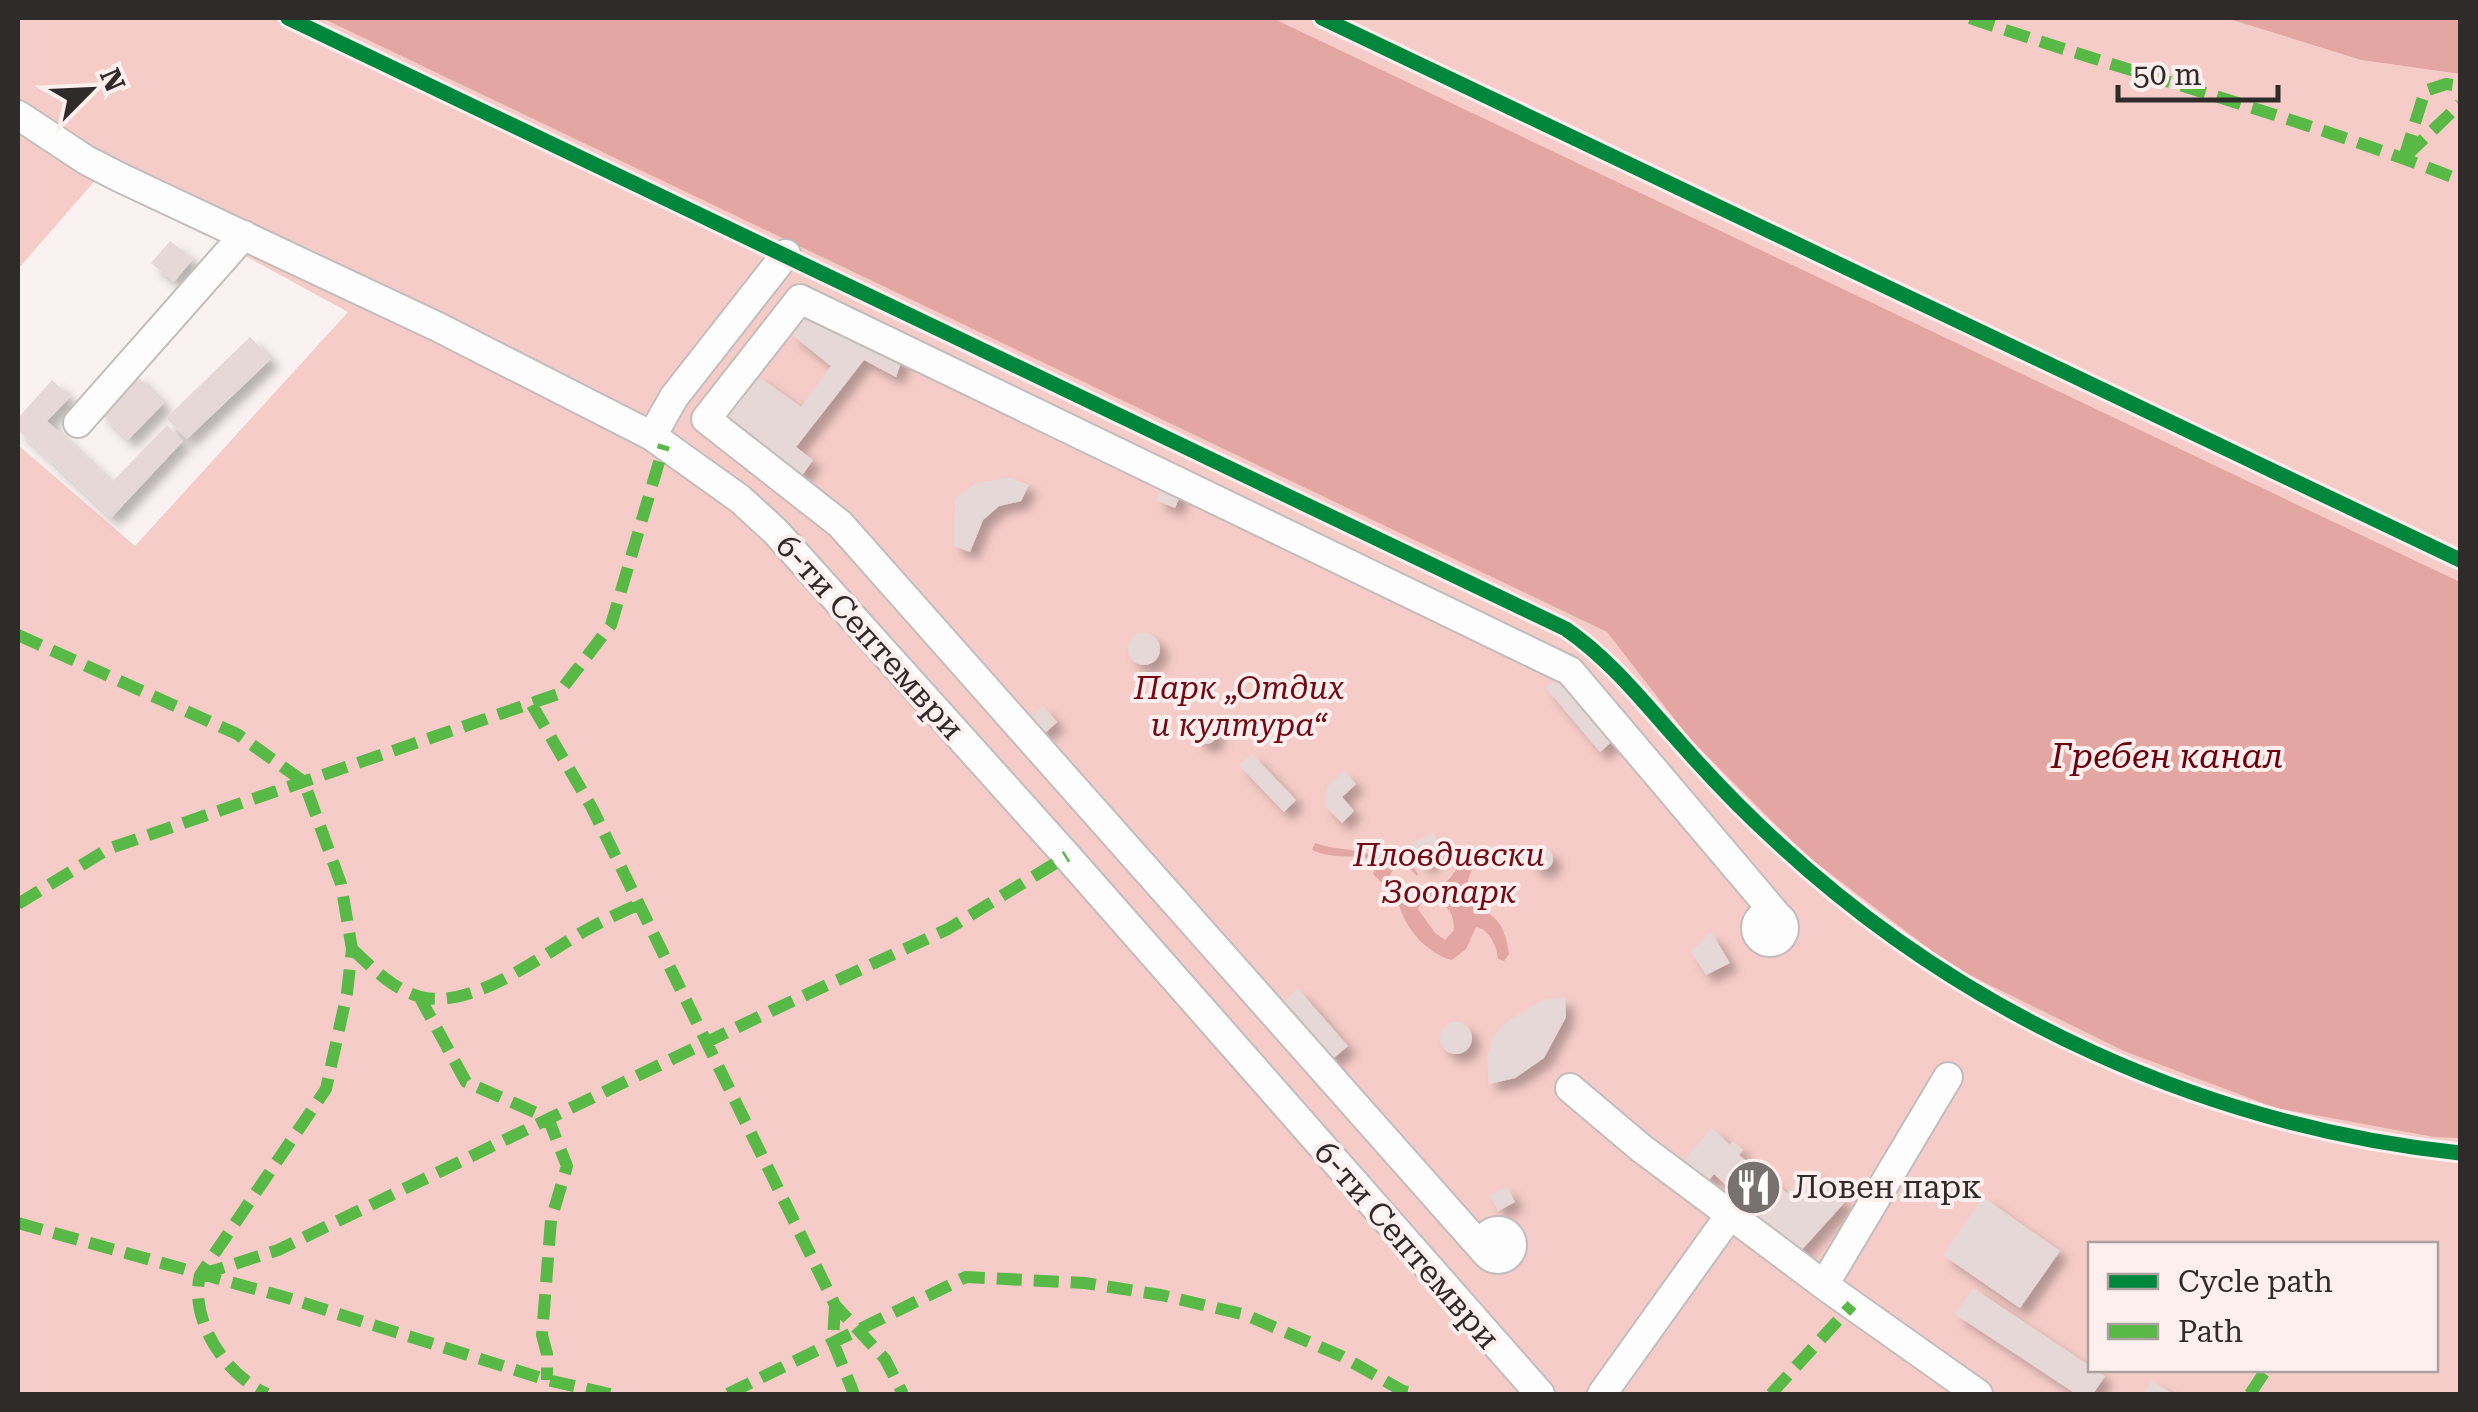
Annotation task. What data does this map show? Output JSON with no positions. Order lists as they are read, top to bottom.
{
  "streets": {
    "street": ["6-ти Септември"]
  },
  "water": ["Гребен канал"],
  "parks": ["Парк „Отдих и култура“", "Пловдивски Зоопарк"],
  "places": {
    "restaurant": ["Ловен парк"]
  },
  "legend": ["Cycle path", "Path"],
  "scale_bar": "50 m",
  "north": "top right"
}
